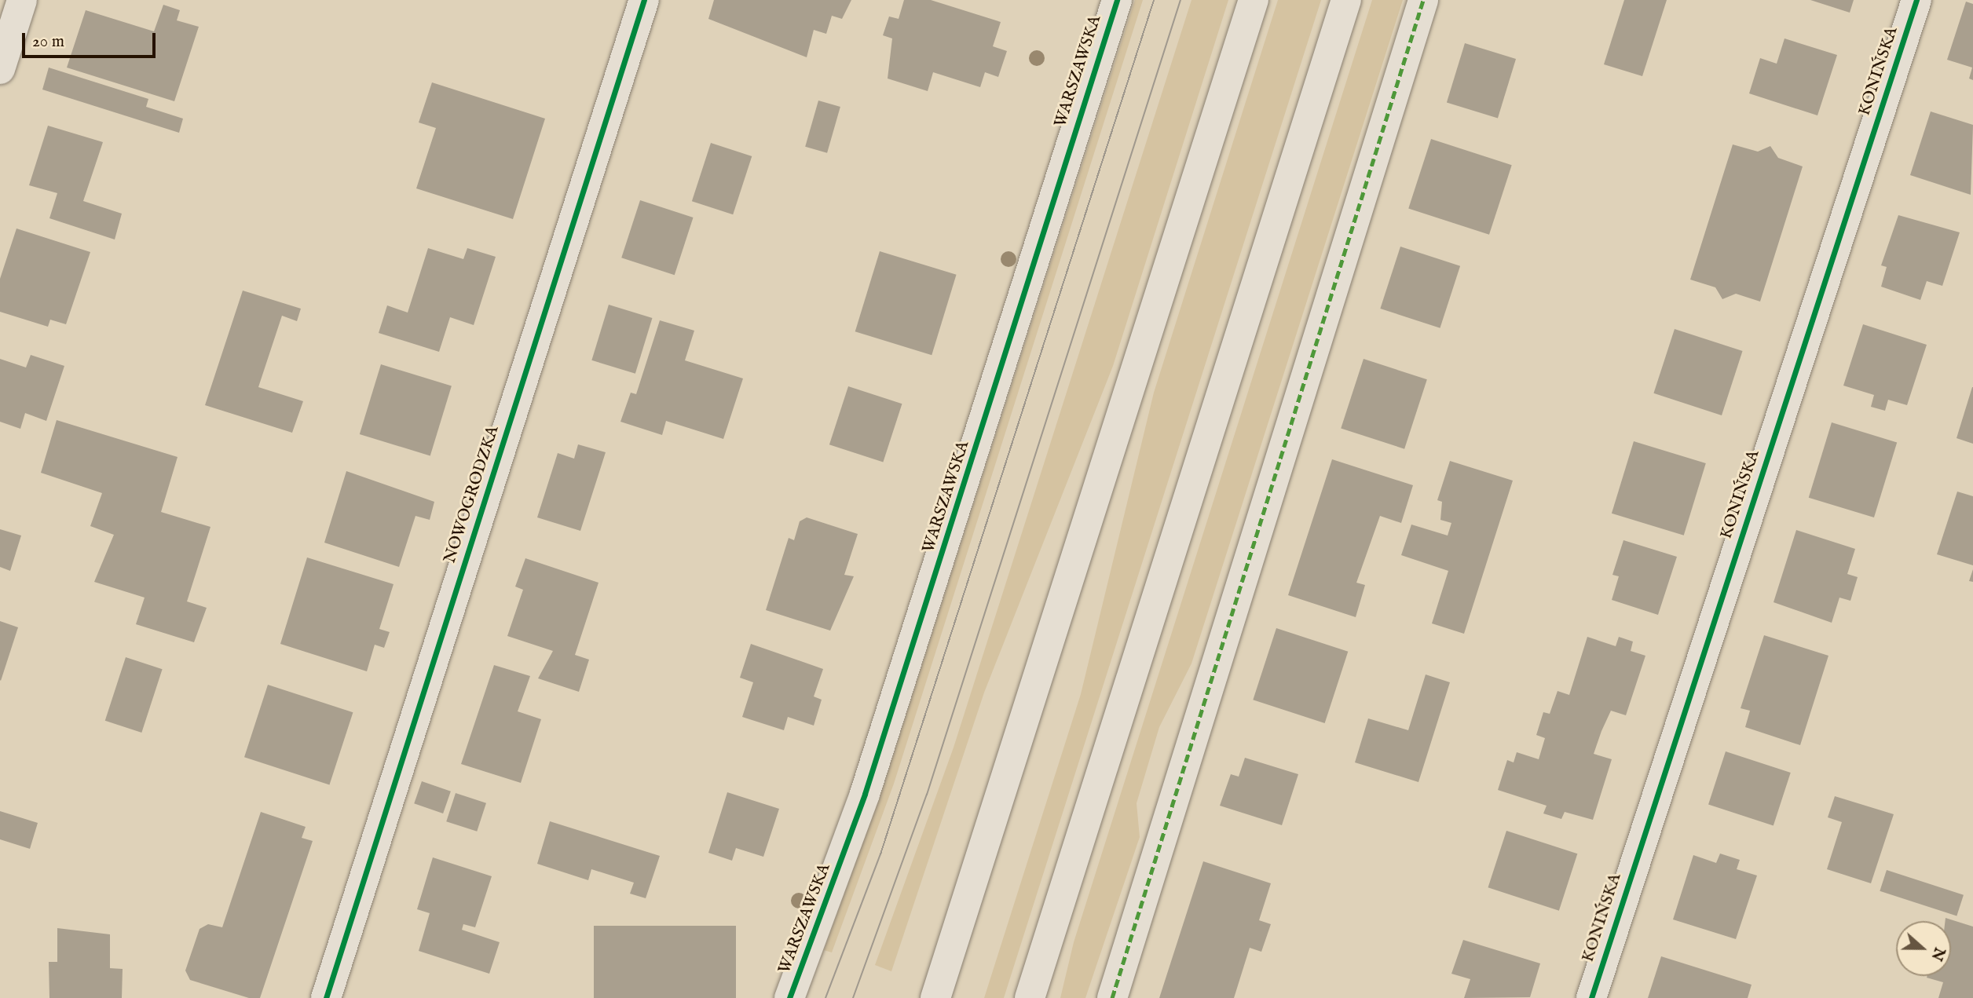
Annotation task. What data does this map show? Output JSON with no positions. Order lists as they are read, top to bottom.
{
  "streets": {
    "street": ["WARSZAWSKA", "KONIŃSKA", "NOWOGRODZKA"]
  },
  "scale_bar": "20 m",
  "north": "right"
}
